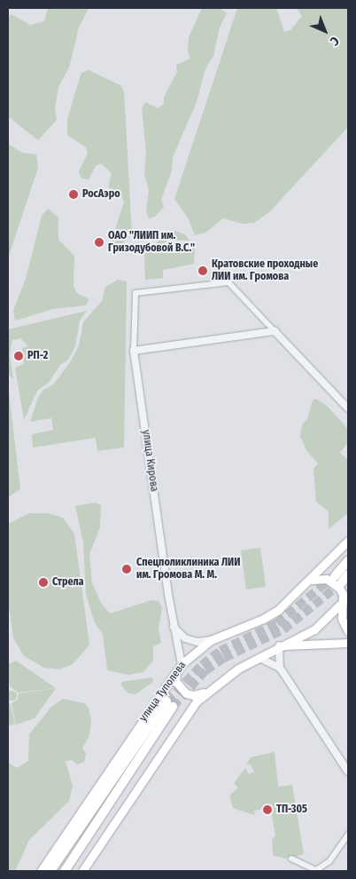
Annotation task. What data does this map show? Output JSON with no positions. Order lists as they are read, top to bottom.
{
  "streets": {
    "main road": ["улица Туполева"],
    "street": ["улица Кирова"]
  },
  "crossings": [
    ["улица Кирова", "улица Туполева"]
  ],
  "places": [
    "РосАэро",
    "ОАО \"ЛИИП им. Гризодубовой В.С.\"",
    "Кратовские проходные ЛИИ им. Громова",
    "РП-2",
    "Спецполиклиника ЛИИ им. Громова М. М.",
    "Стрела",
    "ТП-305"
  ],
  "north": "bottom right"
}
